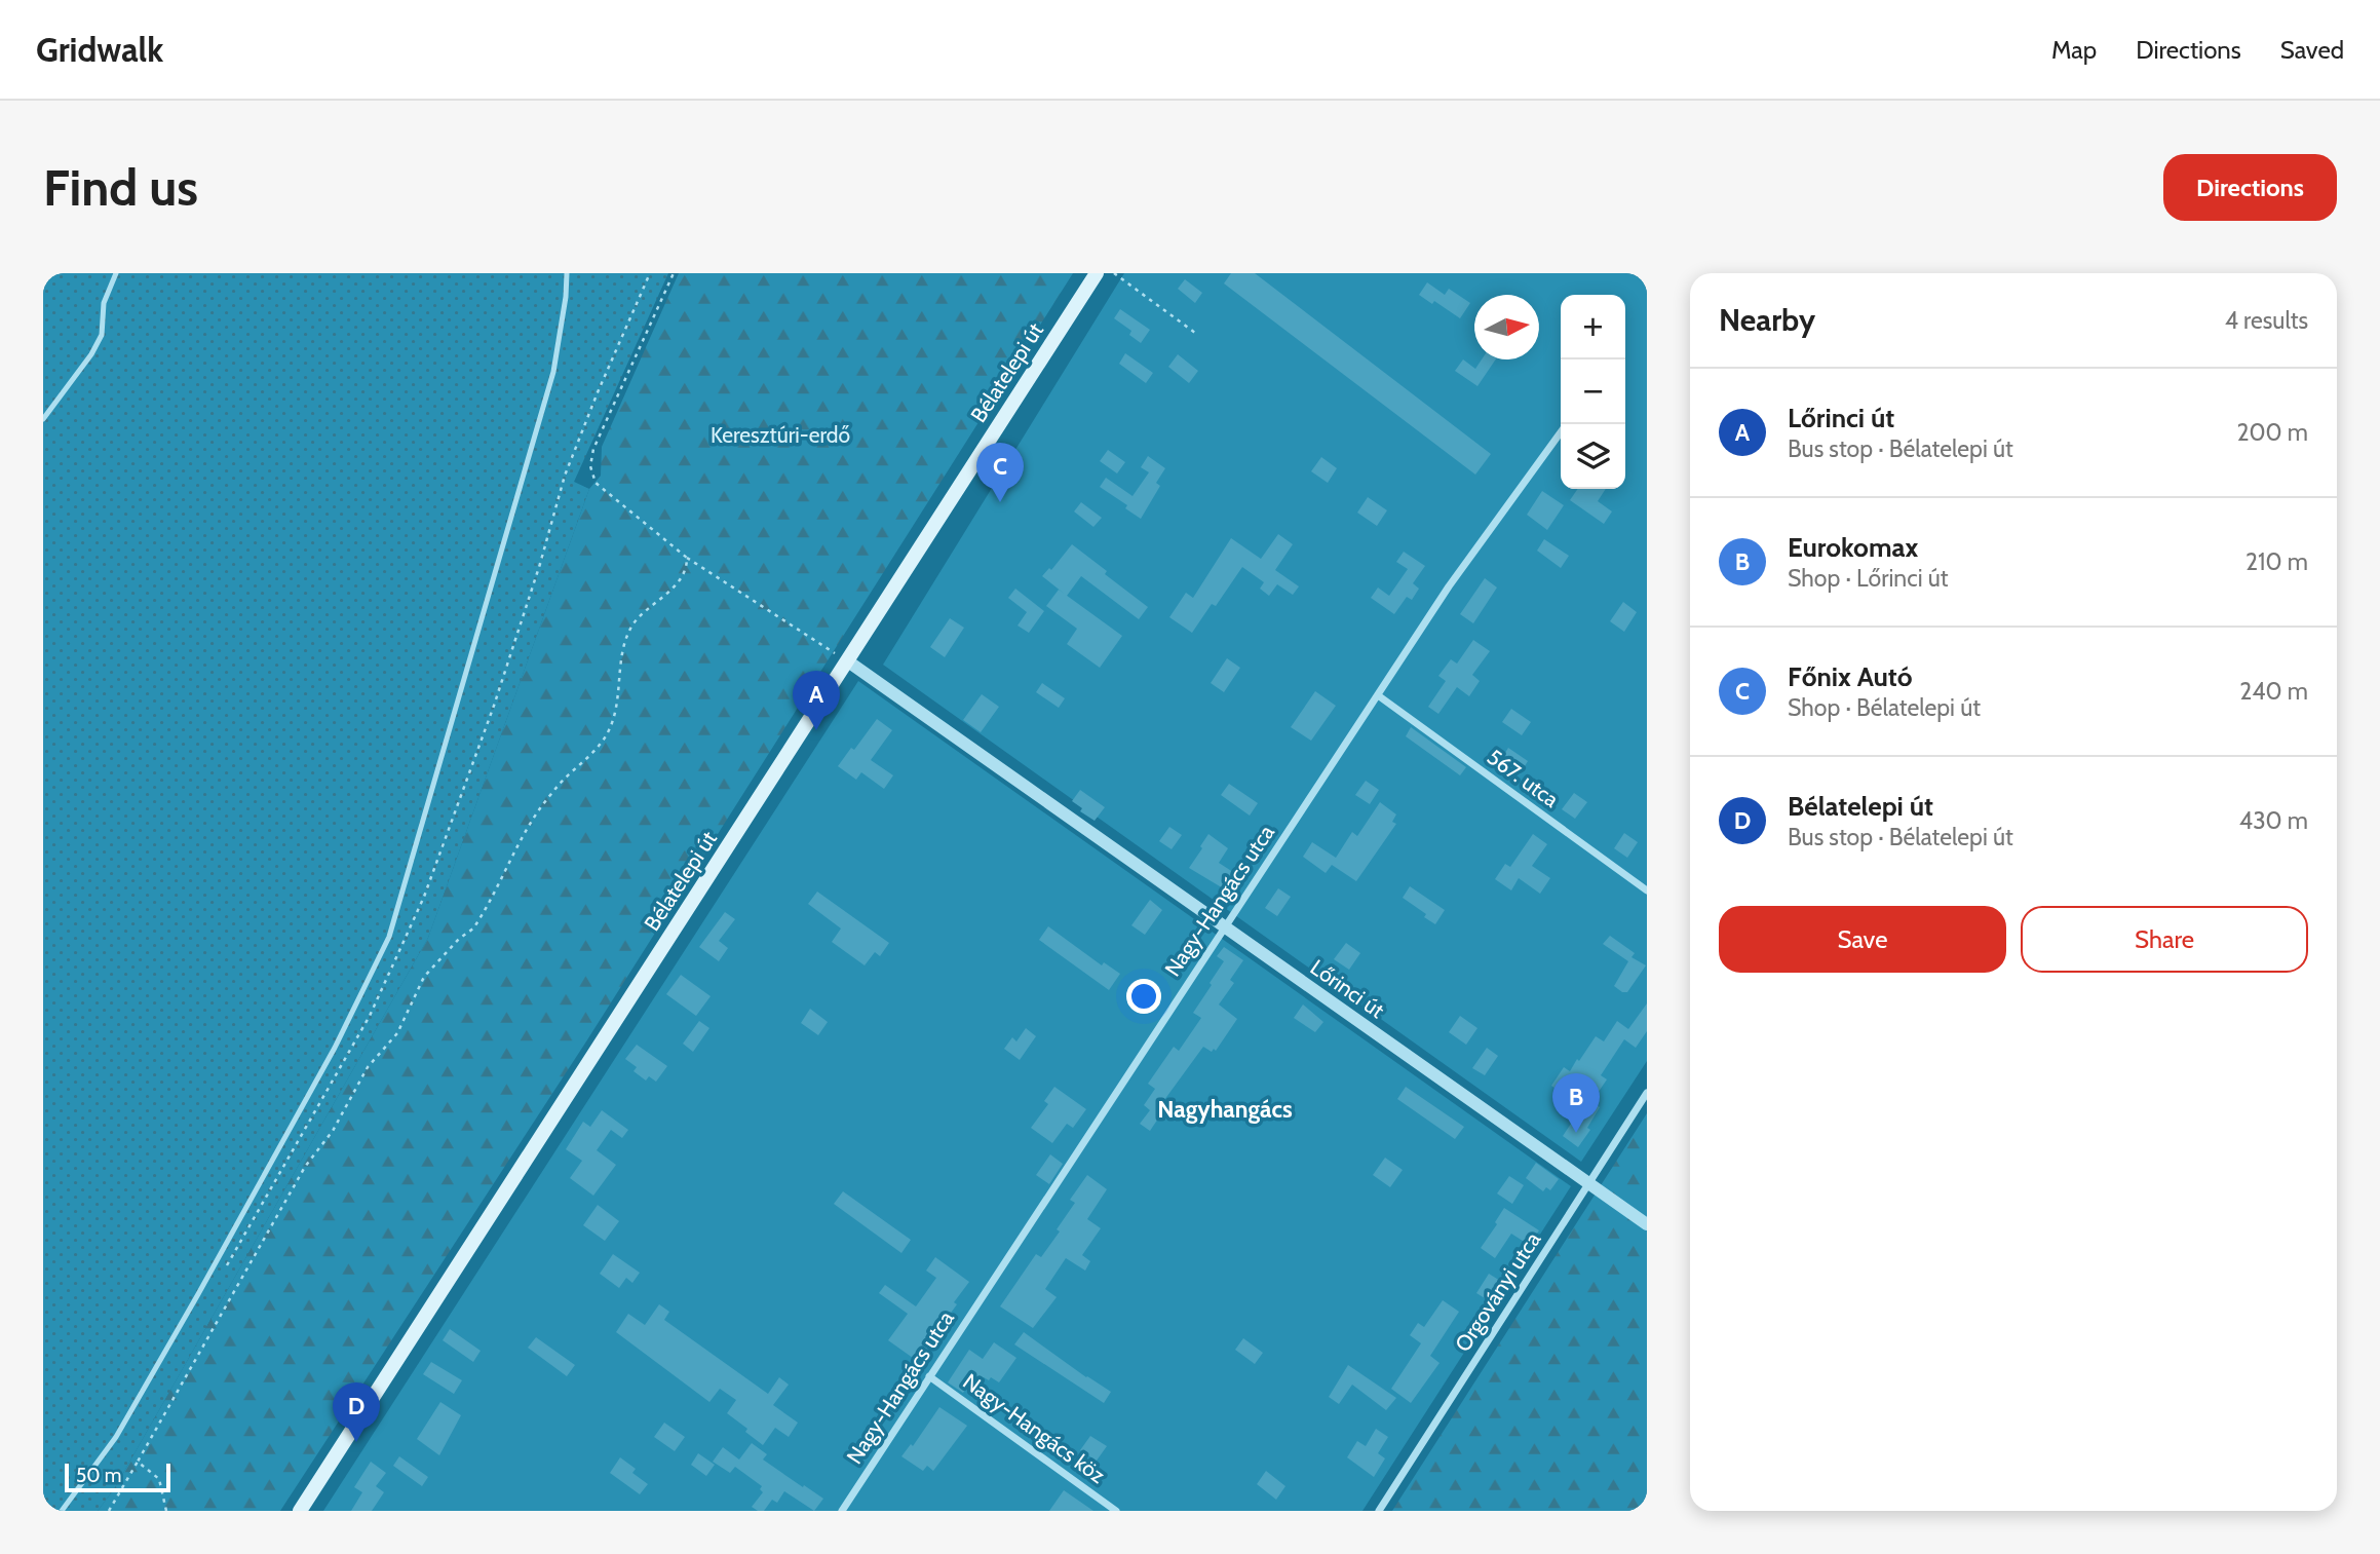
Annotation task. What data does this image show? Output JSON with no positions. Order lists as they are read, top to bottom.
{
  "streets": {
    "main road": ["Bélatelepi út"],
    "street": [
      "567. utca",
      "Nagy-Hangács utca",
      "Lőrinci út",
      "Orgoványi utca",
      "Nagy-Hangács köz"
    ]
  },
  "crossings": [
    ["Bélatelepi út", "Lőrinci út"],
    ["567. utca", "Nagy-Hangács utca"],
    ["Nagy-Hangács utca", "Lőrinci út"],
    ["Nagy-Hangács utca", "Nagy-Hangács köz"],
    ["Lőrinci út", "Orgoványi utca"]
  ],
  "districts": ["Nagyhangács"],
  "parks": ["Keresztúri-erdő"],
  "scale_bar": "50 m",
  "north": "right",
  "page": {
    "header": "Gridwalk",
    "nav": ["Map", "Directions", "Saved"],
    "buttons": [
      "Directions",
      ["Save", "Share"]
    ],
    "title": "Find us",
    "heading": ["Nearby", "4 results"],
    "map_buttons": ["+", "−"],
    "list": [
      {
        "mark": "A",
        "name": "Lőrinci út",
        "note": "Bus stop · Bélatelepi út",
        "value": "200 m"
      },
      {
        "mark": "B",
        "name": "Eurokomax",
        "note": "Shop · Lőrinci út",
        "value": "210 m"
      },
      {
        "mark": "C",
        "name": "Főnix Autó",
        "note": "Shop · Bélatelepi út",
        "value": "240 m"
      },
      {
        "mark": "D",
        "name": "Bélatelepi út",
        "note": "Bus stop · Bélatelepi út",
        "value": "430 m"
      }
    ],
    "pins": [
      "C",
      "A",
      "B",
      "D"
    ],
    "scale": "50 m"
  }
}
